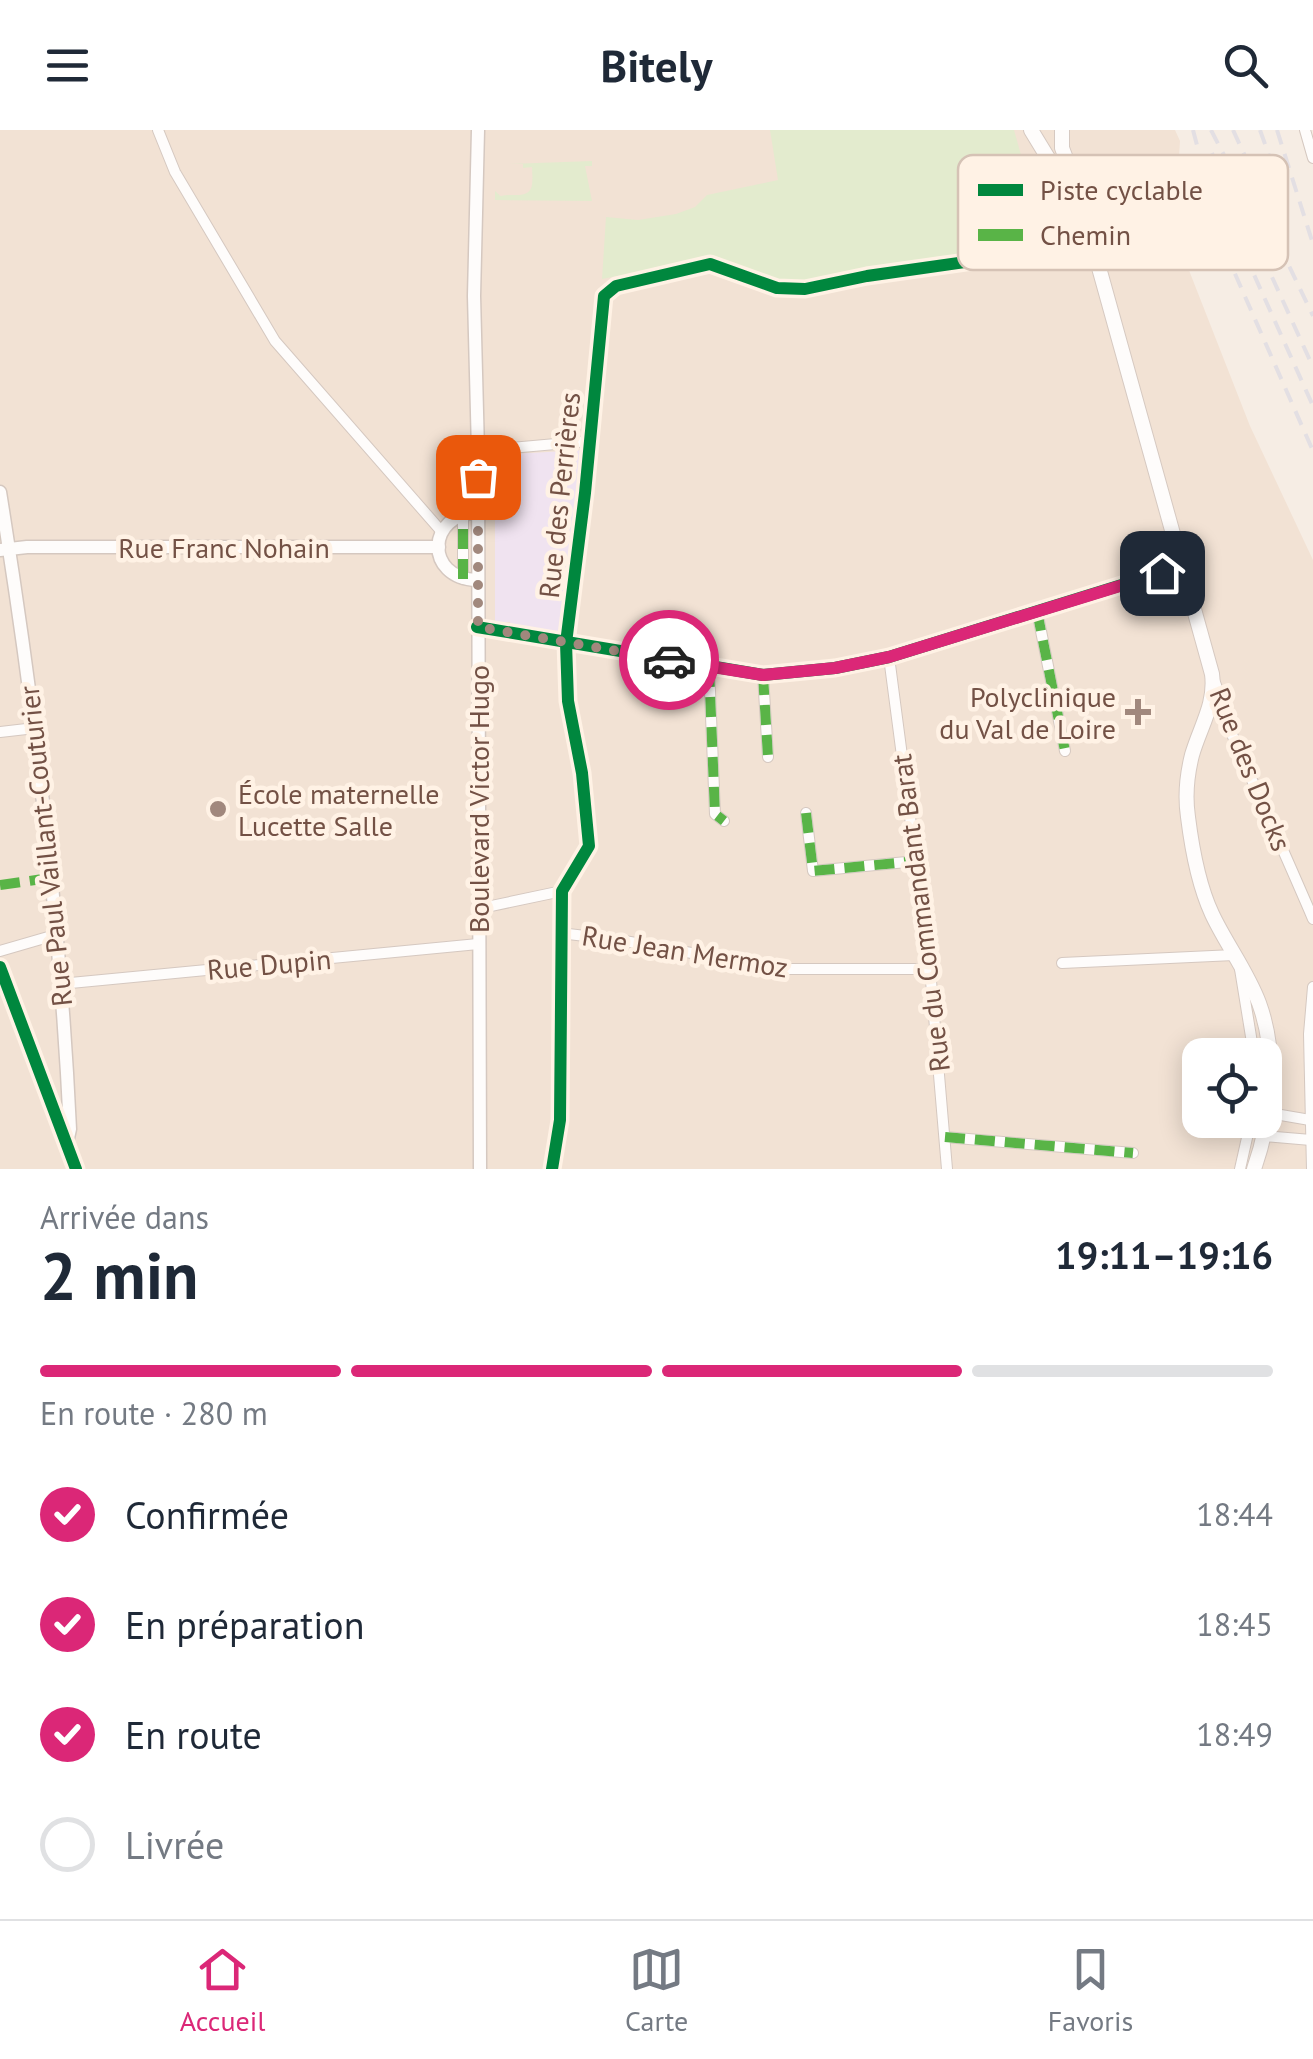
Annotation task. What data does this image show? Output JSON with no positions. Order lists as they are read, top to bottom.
{
  "streets": {
    "street": [
      "Rue des Perrières",
      "Rue Franc Nohain",
      "Rue des Docks",
      "Boulevard Victor Hugo",
      "Rue Paul Vaillant-Couturier",
      "Rue du Commandant Barat",
      "Rue Jean Mermoz",
      "Rue Dupin"
    ]
  },
  "crossings": [
    ["Rue des Perrières", "Rue Jean Mermoz"],
    ["Rue Franc Nohain", "Rue Paul Vaillant-Couturier"],
    ["Boulevard Victor Hugo", "Rue Dupin"],
    ["Rue Paul Vaillant-Couturier", "Rue Dupin"],
    ["Rue du Commandant Barat", "Rue Jean Mermoz"]
  ],
  "places": {
    "health": ["Polyclinique du Val de Loire"],
    "other": ["École maternelle Lucette Salle"]
  },
  "legend": ["Piste cyclable", "Chemin"],
  "page": {
    "header": "Bitely",
    "heading": ["2 min", "Arrivée dans", "19:11–19:16"],
    "bar": "En route · 280 m",
    "list": [
      ["Confirmée", "18:44"],
      ["En préparation", "18:45"],
      ["En route", "18:49"],
      "Livrée"
    ],
    "tabs": ["Accueil", "Carte", "Favoris"]
  }
}
